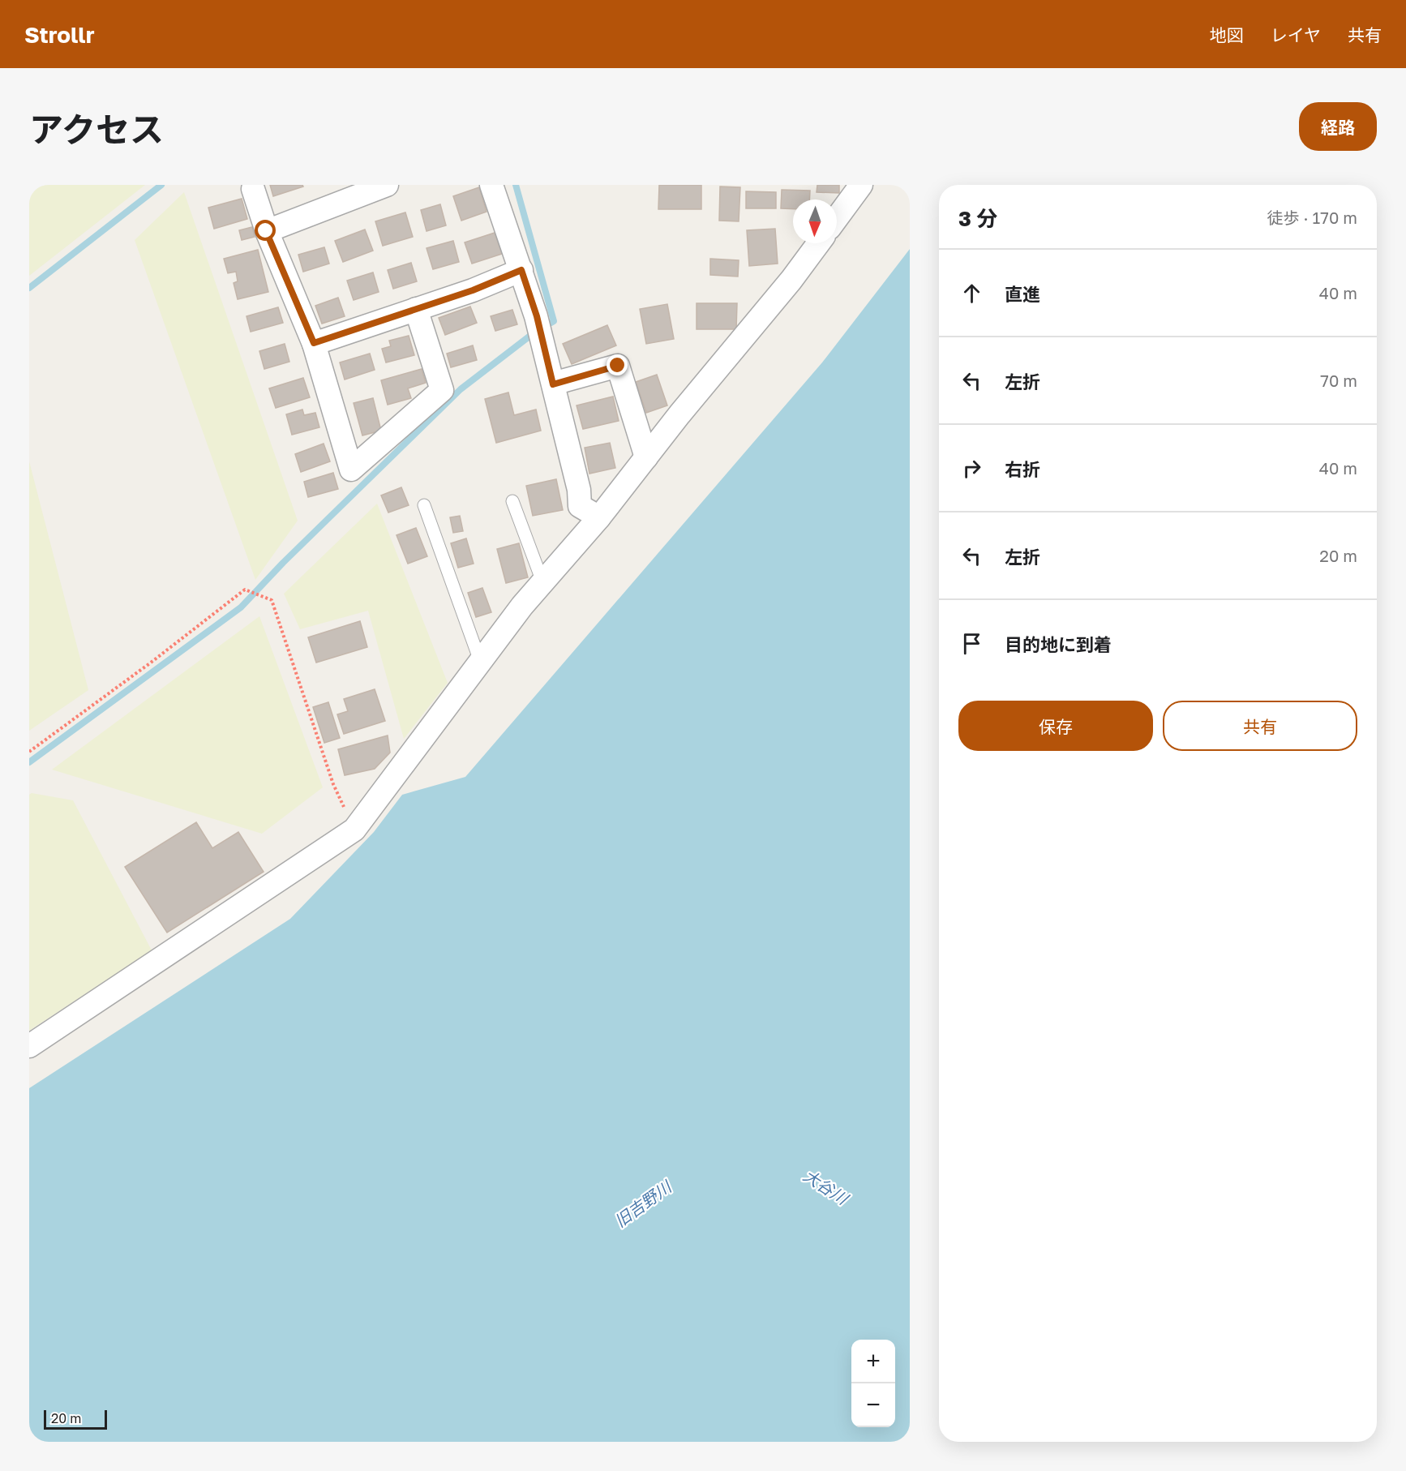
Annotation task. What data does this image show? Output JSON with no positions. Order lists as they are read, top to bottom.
{
  "water": ["大谷川", "旧吉野川"],
  "scale_bar": "20 m",
  "north": "bottom",
  "page": {
    "header": "Strollr",
    "nav": ["地図", "レイヤ", "共有"],
    "title": "アクセス",
    "buttons": [
      "経路",
      ["保存", "共有"]
    ],
    "heading": ["3 分", "徒歩 · 170 m"],
    "list": [
      ["直進", "40 m"],
      ["左折", "70 m"],
      ["右折", "40 m"],
      ["左折", "20 m"],
      "目的地に到着"
    ],
    "map_buttons": ["+", "−"],
    "scale": "20 m"
  }
}
